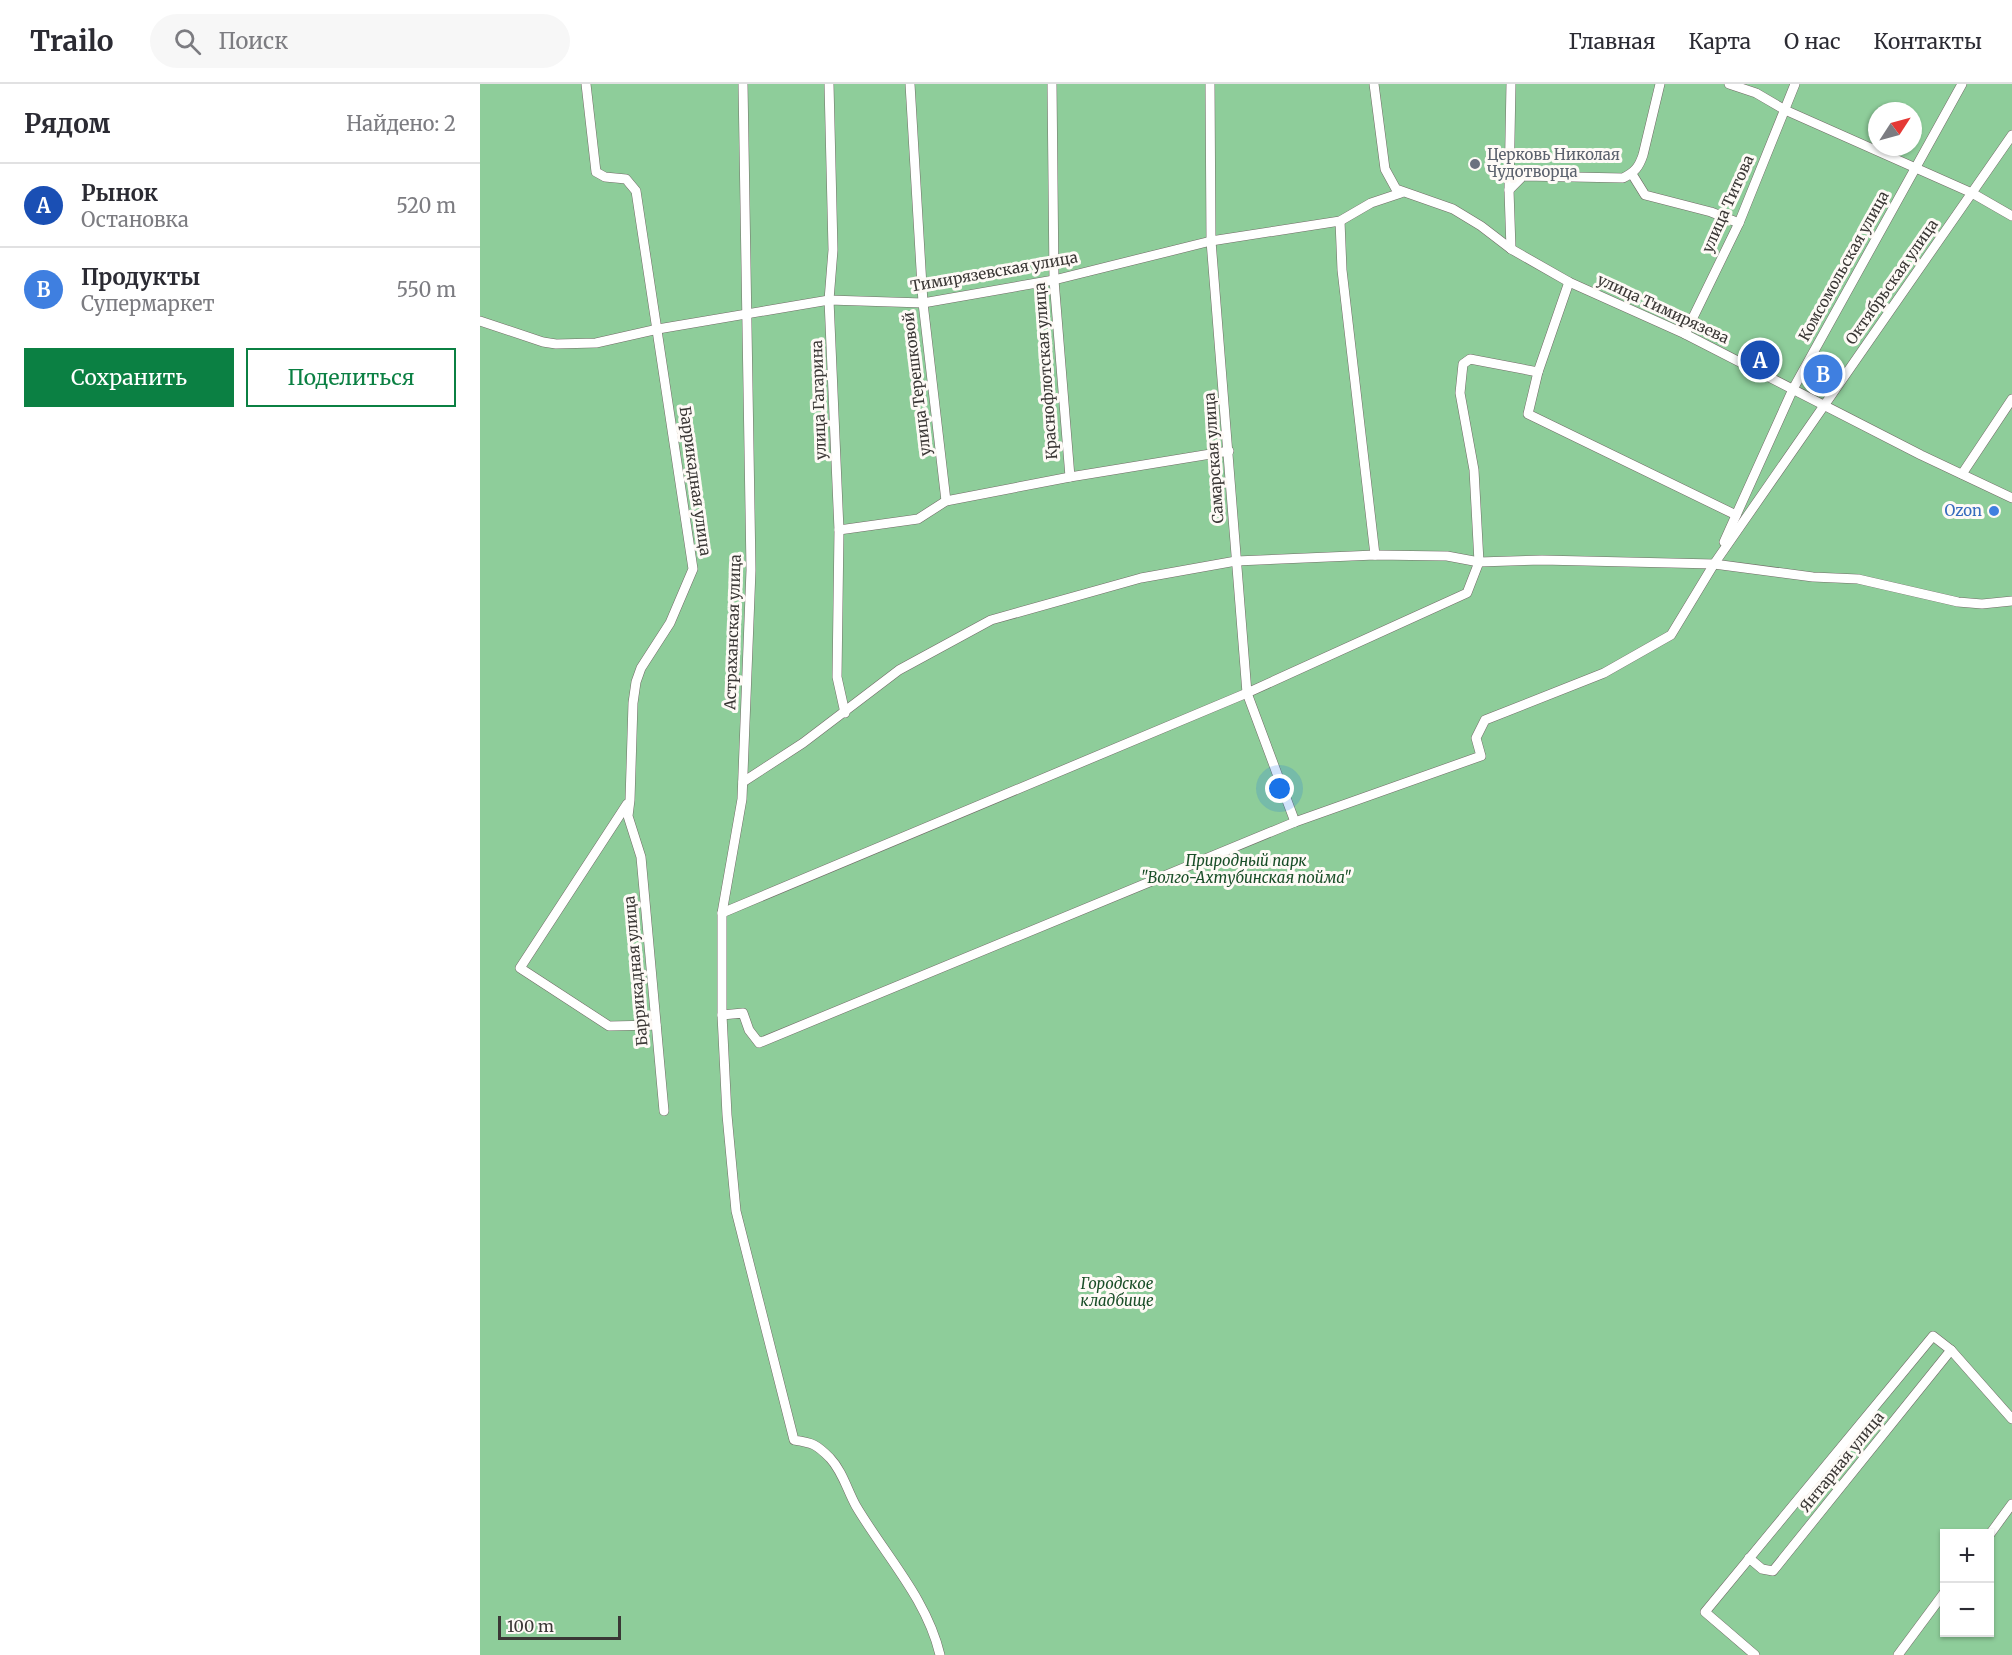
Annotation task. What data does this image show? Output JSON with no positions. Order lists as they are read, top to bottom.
{
  "streets": {
    "street": [
      "улица Титова",
      "Комсомольская улица",
      "Тимирязевская улица",
      "Октябрьская улица",
      "улица Тимирязева",
      "Краснофлотская улица",
      "улица Терешковой",
      "улица Гагарина",
      "Самарская улица",
      "Баррикадная улица",
      "Астраханская улица",
      "Янтарная улица"
    ]
  },
  "crossings": [
    ["улица Титова", "улица Тимирязева"],
    ["Комсомольская улица", "Октябрьская улица"],
    ["Комсомольская улица", "улица Тимирязева"],
    ["Тимирязевская улица", "улица Тимирязева"],
    ["Тимирязевская улица", "Краснофлотская улица"],
    ["Тимирязевская улица", "улица Терешковой"],
    ["Тимирязевская улица", "улица Гагарина"],
    ["Тимирязевская улица", "Самарская улица"],
    ["Тимирязевская улица", "Баррикадная улица"],
    ["Тимирязевская улица", "Астраханская улица"],
    ["Октябрьская улица", "улица Тимирязева"]
  ],
  "parks": ["Природный парк \"Волго-Ахтубинская пойма\"", "Городское кладбище"],
  "places": ["Церковь Николая Чудотворца", "Ozon"],
  "scale_bar": "100 m",
  "north": "top right",
  "page": {
    "header": "Trailo",
    "search": "Поиск",
    "nav": [
      "Главная",
      "Карта",
      "О нас",
      "Контакты"
    ],
    "heading": ["Рядом", "Найдено: 2"],
    "list": [
      {
        "mark": "A",
        "name": "Рынок",
        "note": "Остановка",
        "value": "520 m"
      },
      {
        "mark": "B",
        "name": "Продукты",
        "note": "Супермаркет",
        "value": "550 m"
      }
    ],
    "buttons": ["Сохранить", "Поделиться"],
    "pins": ["A", "B"],
    "map_buttons": ["+", "−"],
    "scale": "100 m"
  }
}
